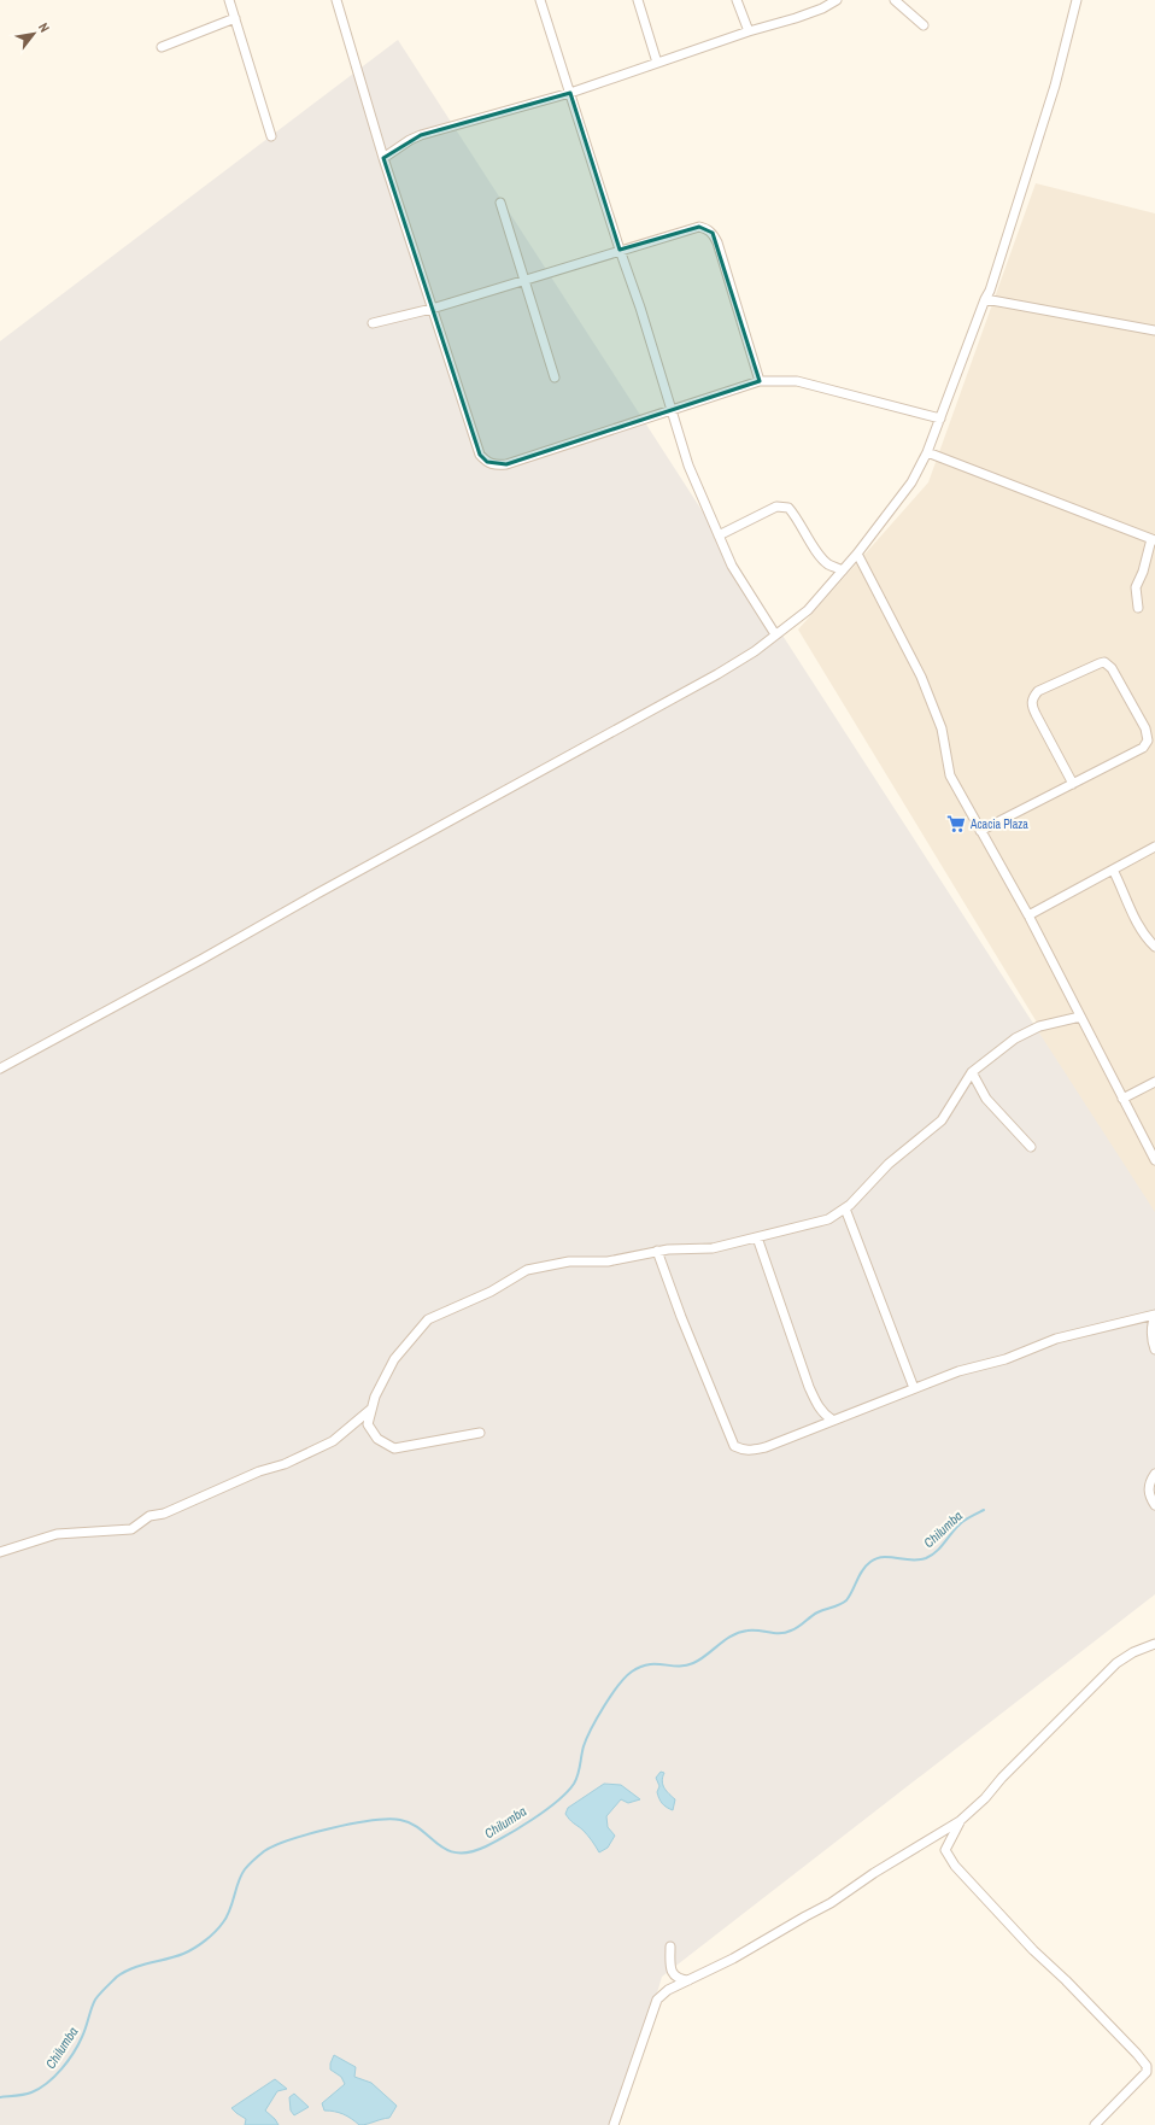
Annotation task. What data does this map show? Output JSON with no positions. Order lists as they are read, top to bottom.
{
  "water": ["Chilumba"],
  "places": {
    "supermarket": ["Acacia Plaza"]
  },
  "north": "top right"
}
